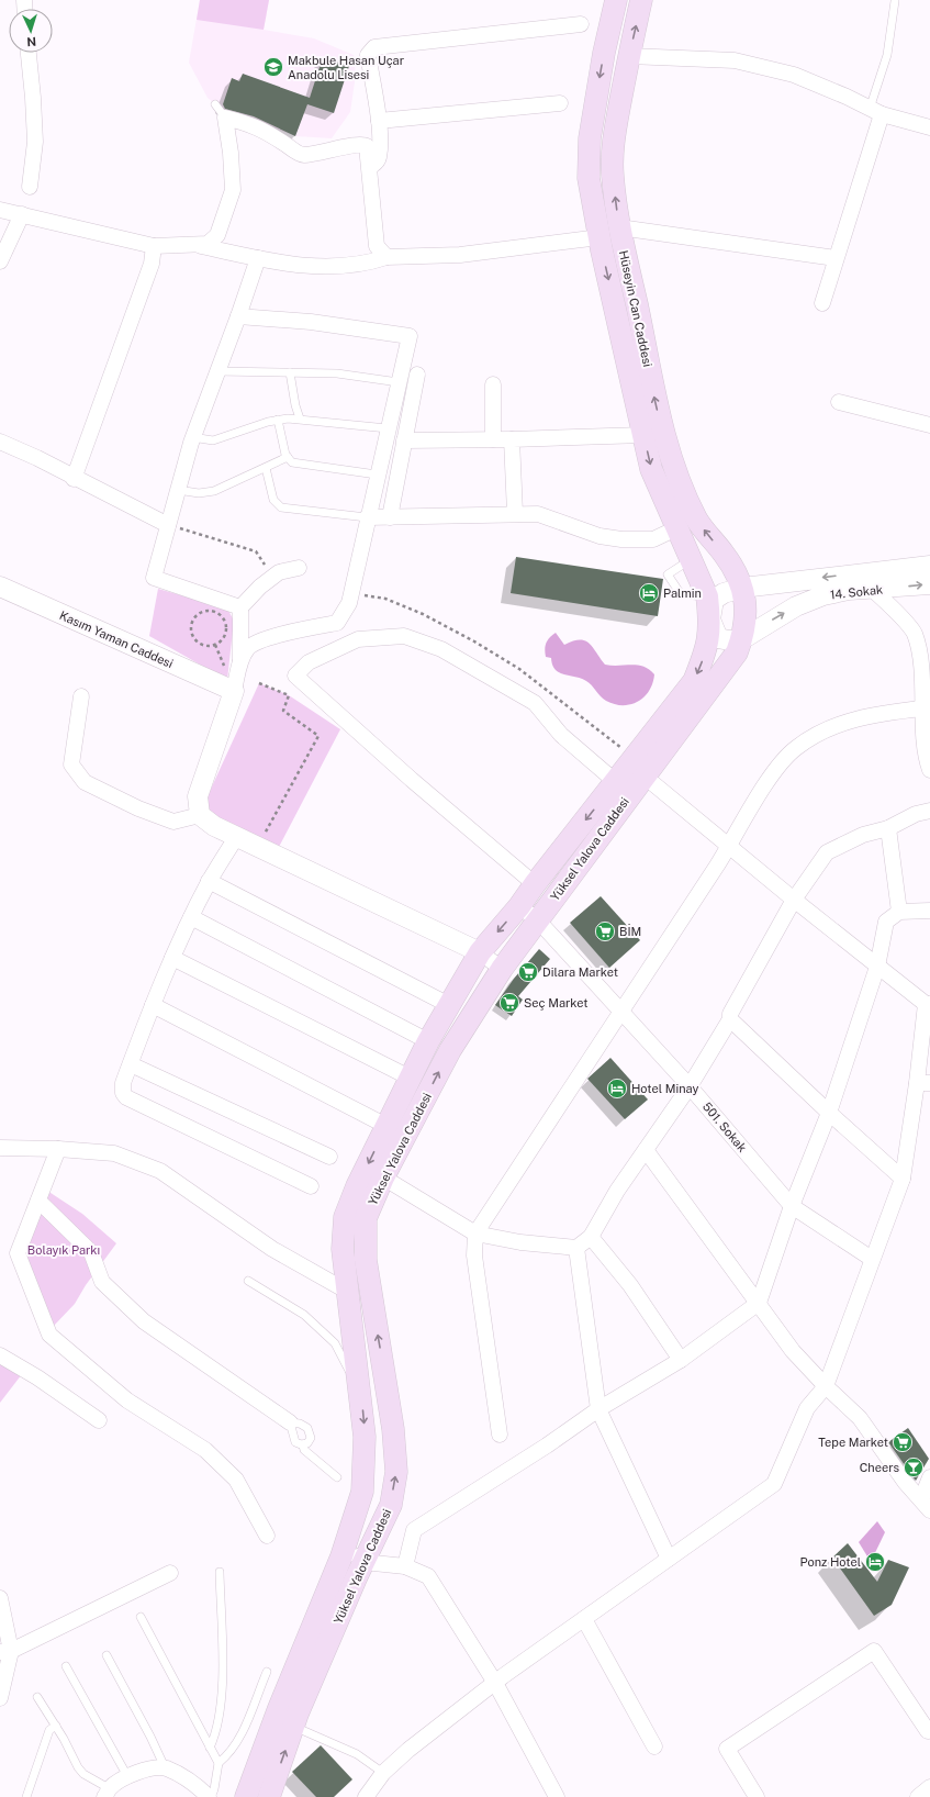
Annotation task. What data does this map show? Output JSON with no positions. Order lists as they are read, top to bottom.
{
  "streets": {
    "main road": ["Hüseyin Can Caddesi", "Yüksel Yalova Caddesi"],
    "street": ["14. Sokak", "Kasım Yaman Caddesi", "501. Sokak"]
  },
  "crossings": [
    ["Hüseyin Can Caddesi", "14. Sokak"],
    ["Hüseyin Can Caddesi", "Yüksel Yalova Caddesi"],
    ["14. Sokak", "Yüksel Yalova Caddesi"],
    ["Yüksel Yalova Caddesi", "501. Sokak"]
  ],
  "parks": ["Bolayık Parkı"],
  "places": {
    "school or university": ["Makbule Hasan Uçar Anadolu Lisesi"],
    "hotel": ["Palmin", "Hotel Minay", "Ponz Hotel"],
    "supermarket": [
      "BİM",
      "Dilara Market",
      "Seç Market",
      "Tepe Market"
    ],
    "bar": ["Cheers"]
  },
  "north": "bottom"
}
